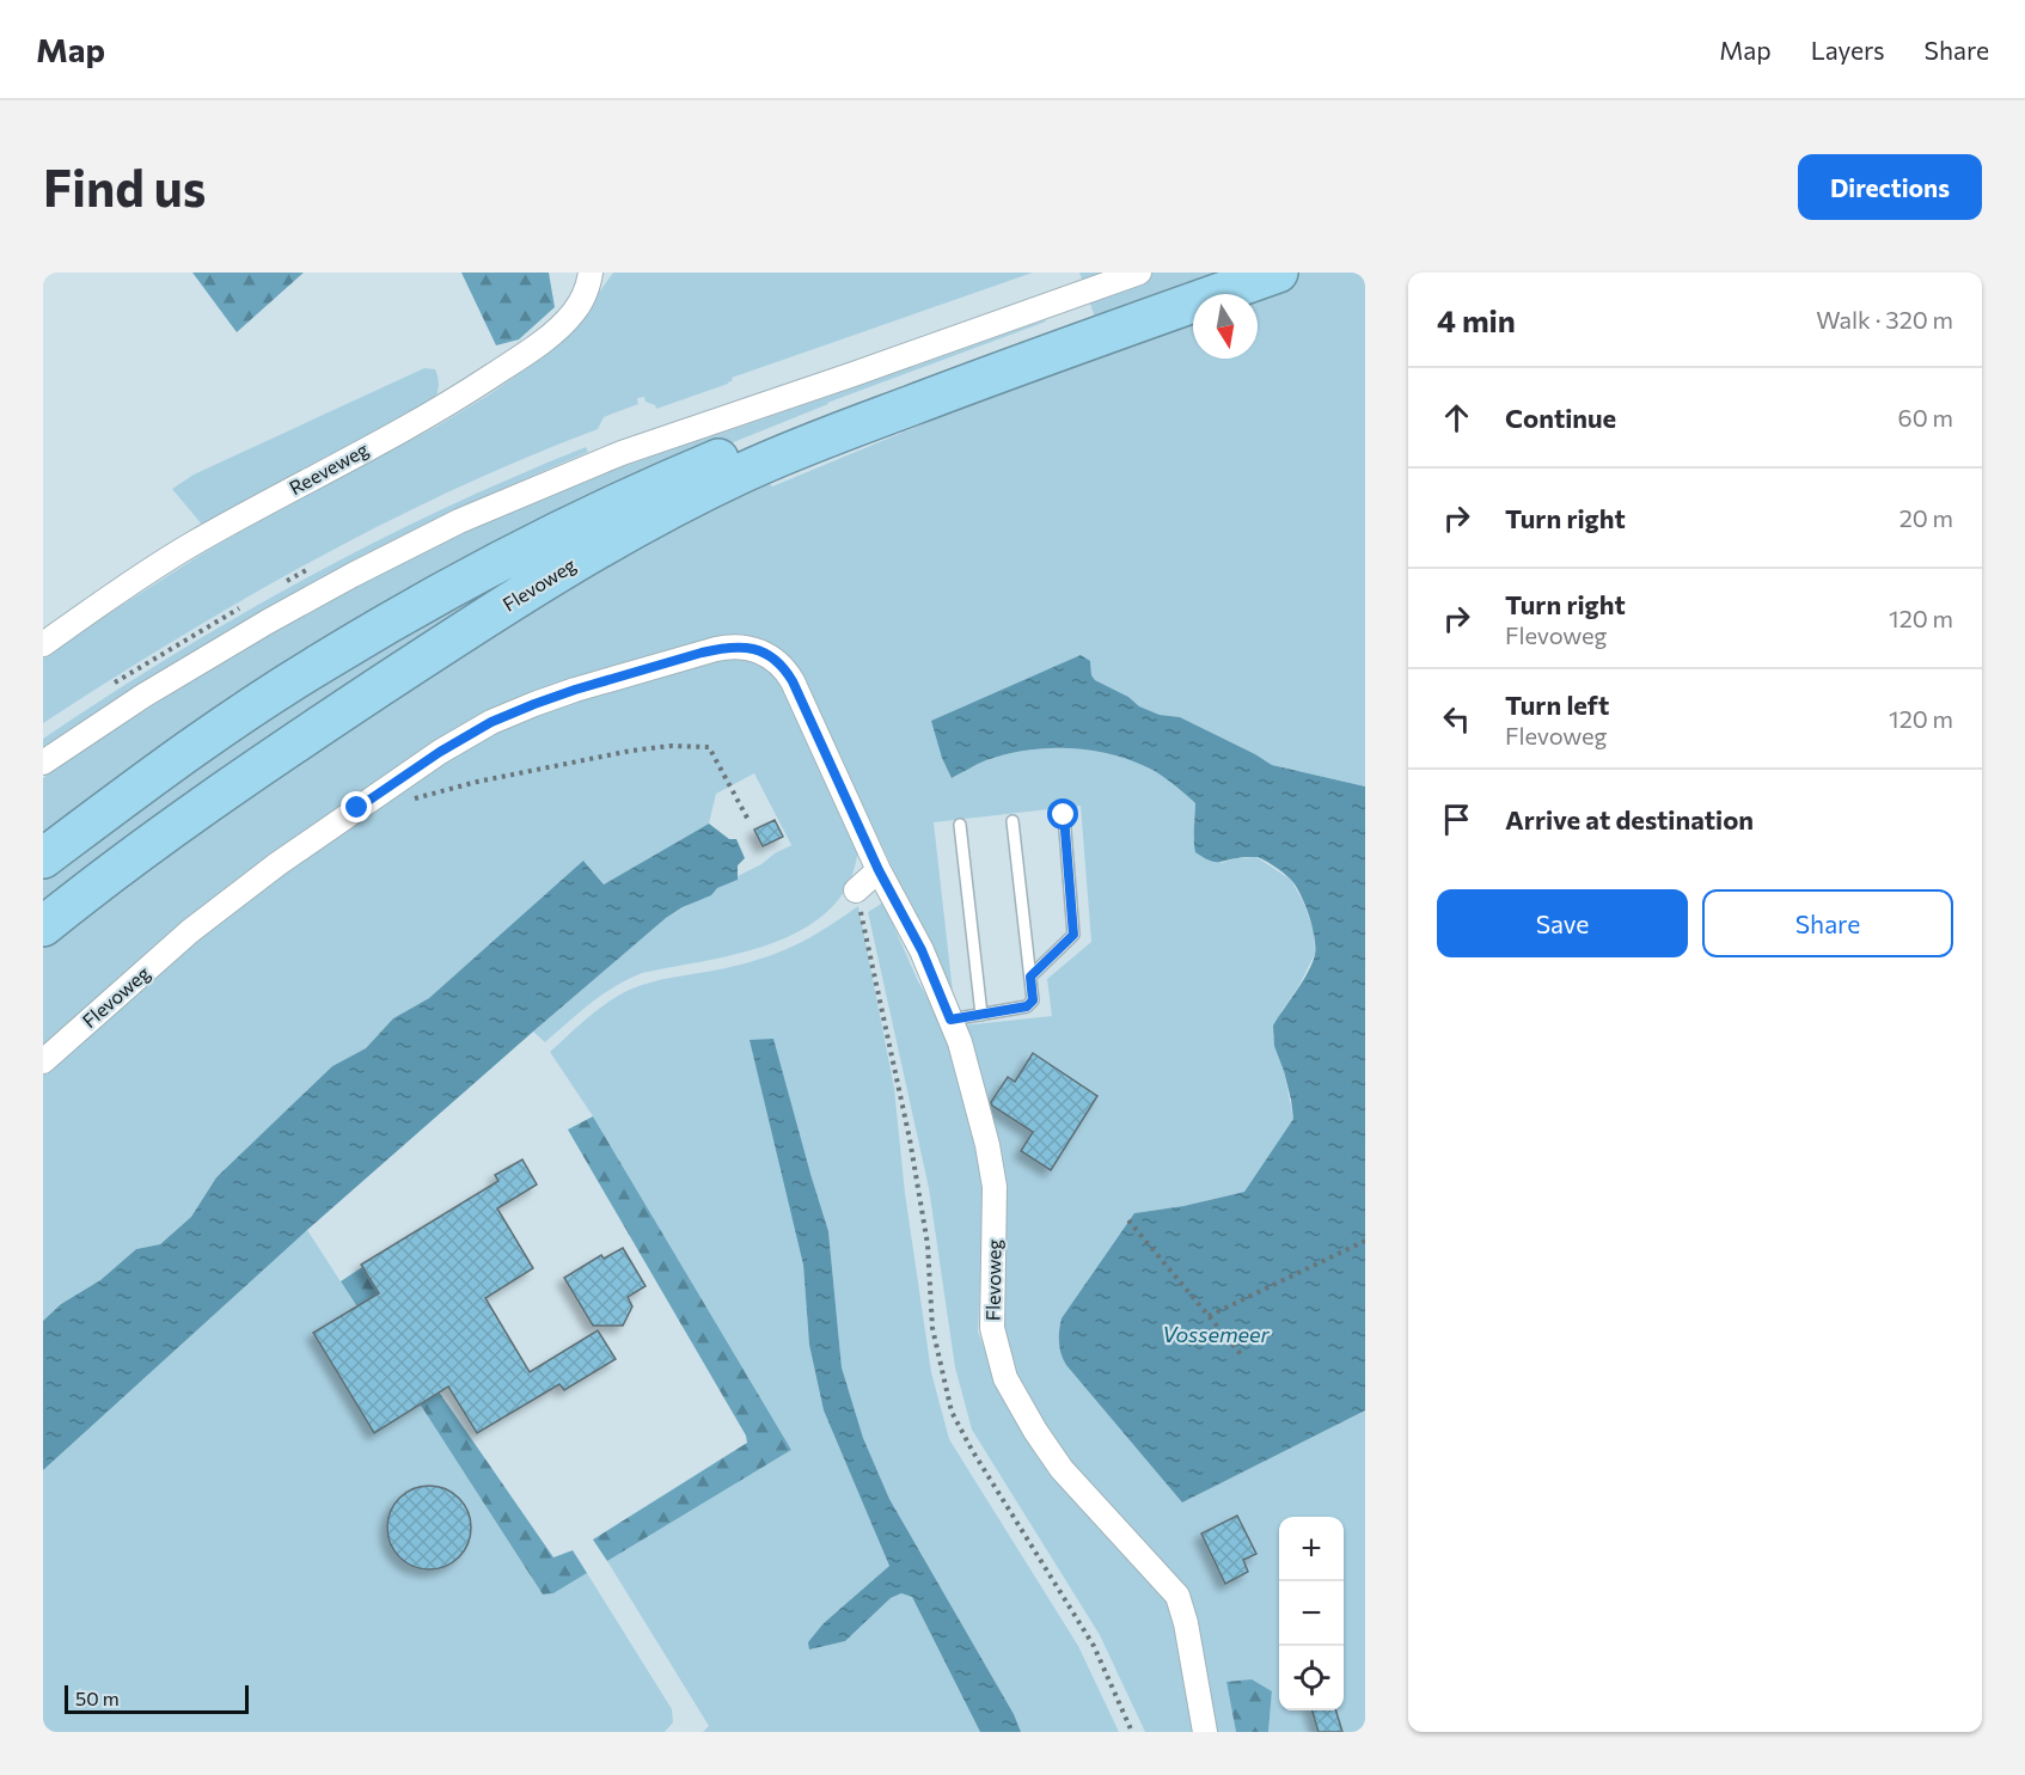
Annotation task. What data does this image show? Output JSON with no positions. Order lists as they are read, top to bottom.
{
  "streets": {
    "highway": ["Flevoweg"],
    "street": ["Reeveweg"]
  },
  "water": ["Vossemeer"],
  "scale_bar": "50 m",
  "north": "bottom",
  "page": {
    "header": "Map",
    "nav": ["Map", "Layers", "Share"],
    "buttons": [
      "Directions",
      ["Save", "Share"]
    ],
    "title": "Find us",
    "heading": ["4 min", "Walk · 320 m"],
    "list": [
      ["Continue", "60 m"],
      ["Turn right", "20 m"],
      ["Turn right", "Flevoweg", "120 m"],
      ["Turn left", "Flevoweg", "120 m"],
      "Arrive at destination"
    ],
    "map_buttons": ["+", "−"],
    "scale": "50 m"
  }
}
